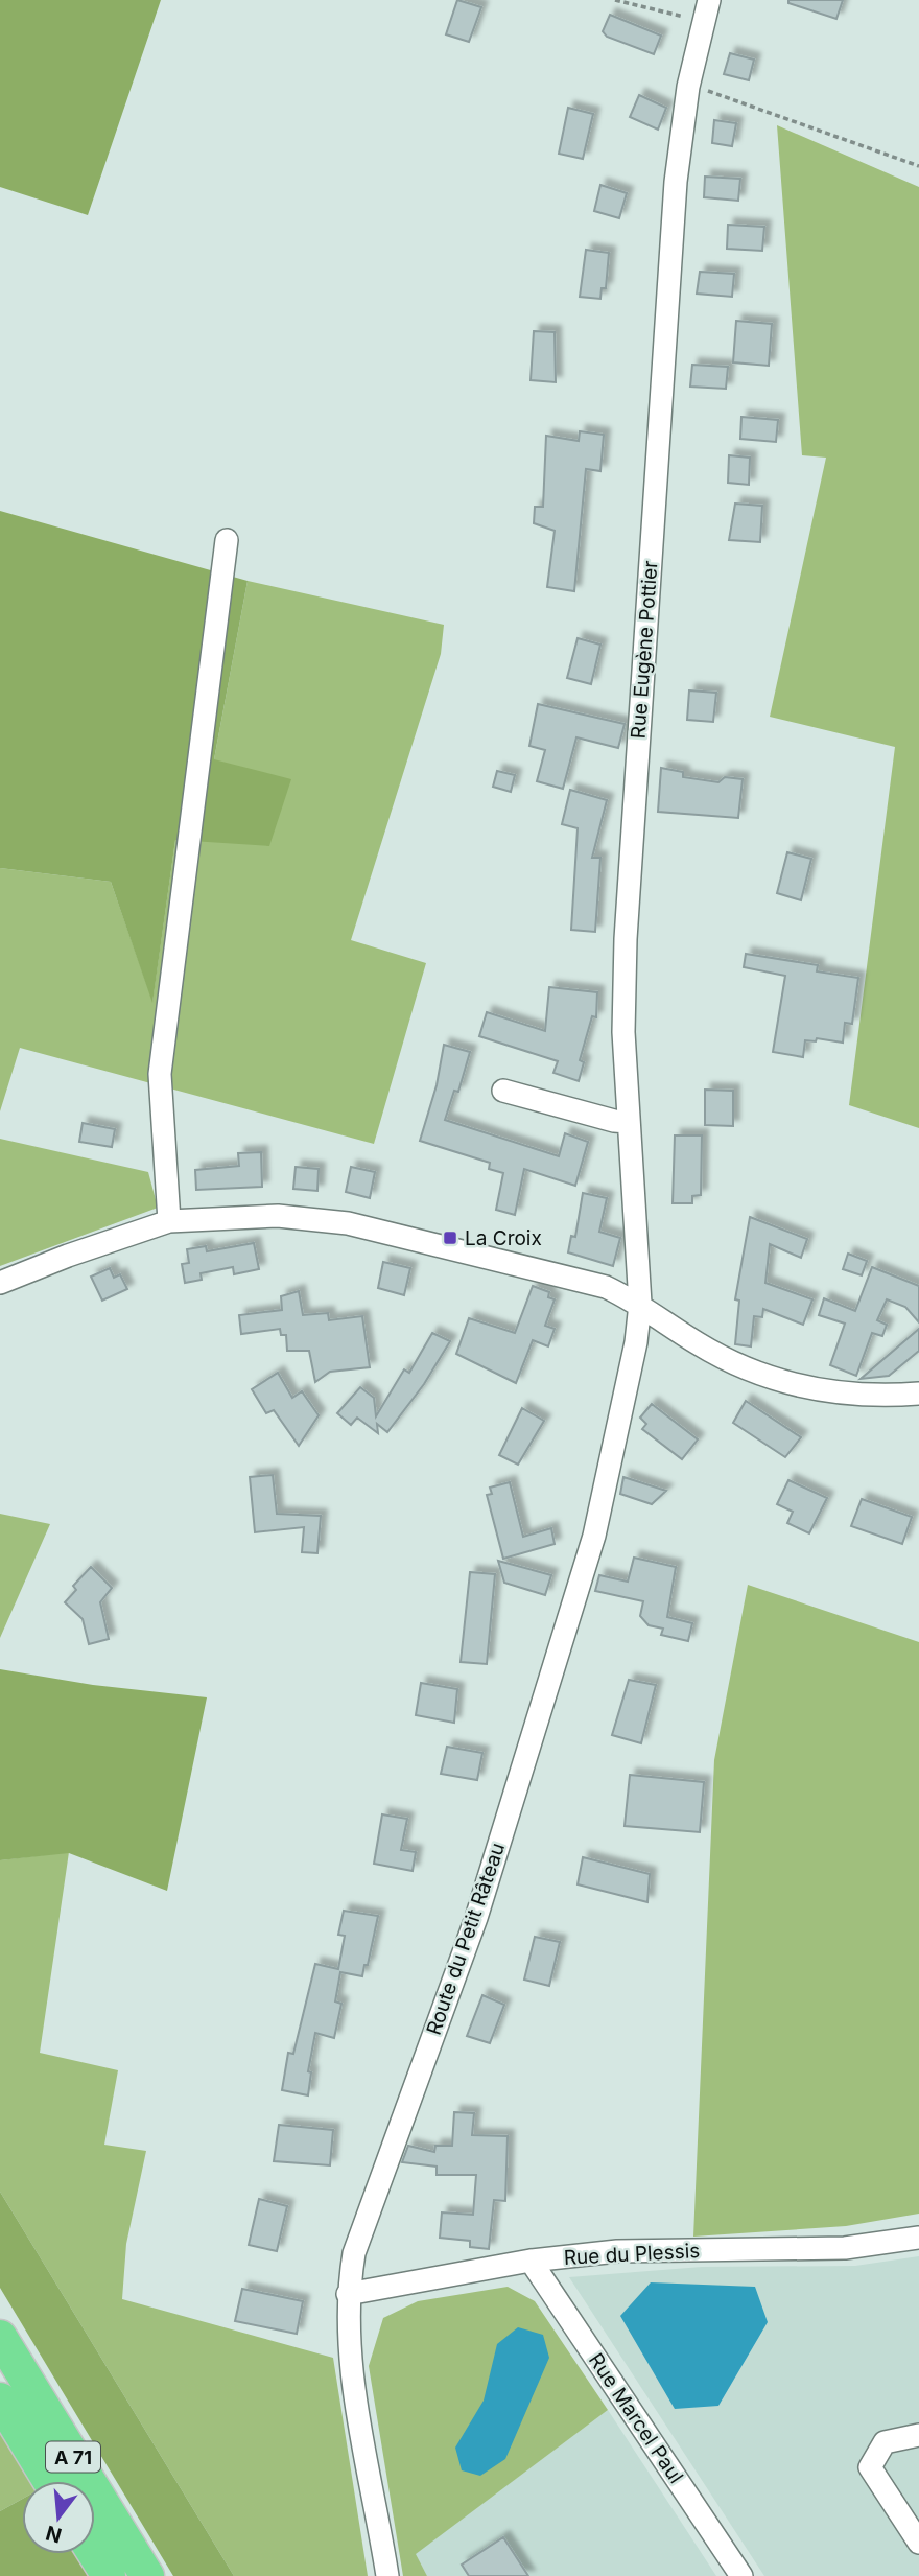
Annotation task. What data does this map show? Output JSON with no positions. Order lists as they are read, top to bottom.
{
  "streets": {
    "highway": ["A 71"],
    "street": [
      "Rue Eugène Pottier",
      "Route du Petit Râteau",
      "Rue du Plessis",
      "Rue Marcel Paul"
    ]
  },
  "crossings": [
    ["Rue Eugène Pottier", "Route du Petit Râteau"],
    ["Route du Petit Râteau", "Rue du Plessis"],
    ["Rue du Plessis", "Rue Marcel Paul"]
  ],
  "places": {
    "transit": ["La Croix"]
  },
  "north": "bottom"
}
